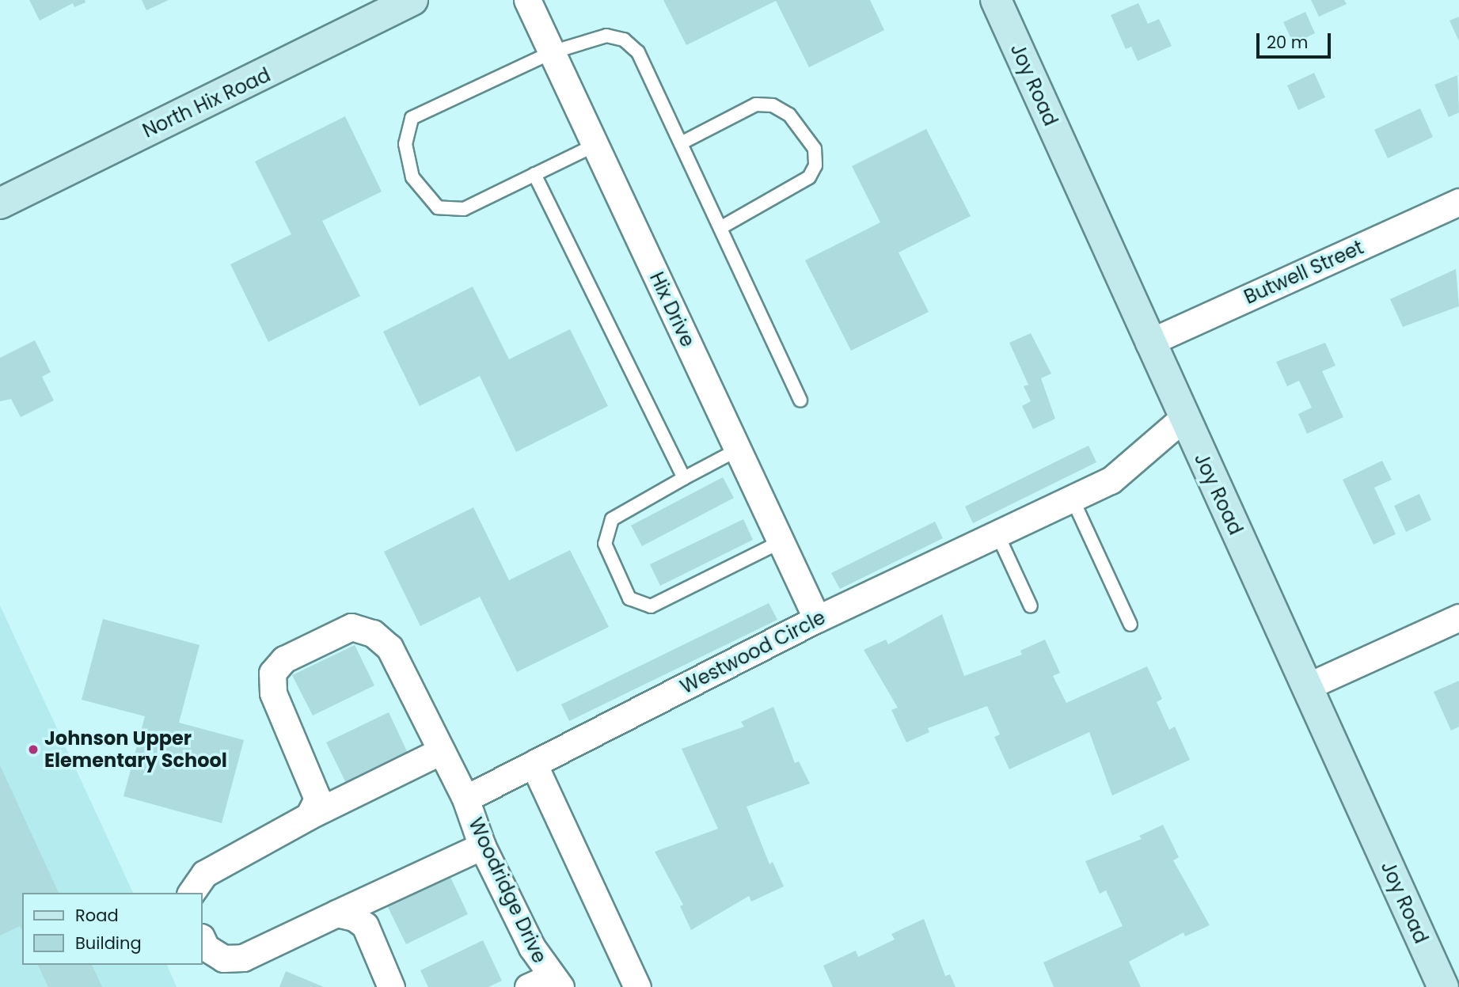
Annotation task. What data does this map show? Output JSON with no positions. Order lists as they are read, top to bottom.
{
  "streets": {
    "street": [
      "Joy Road",
      "North Hix Road",
      "Butwell Street",
      "Hix Drive",
      "Westwood Circle",
      "Woodridge Drive"
    ]
  },
  "crossings": [
    ["Joy Road", "Butwell Street"],
    ["Joy Road", "Westwood Circle"],
    ["Hix Drive", "Westwood Circle"],
    ["Westwood Circle", "Woodridge Drive"]
  ],
  "places": ["Johnson Upper Elementary School"],
  "legend": ["Road", "Building"],
  "scale_bar": "20 m"
}
